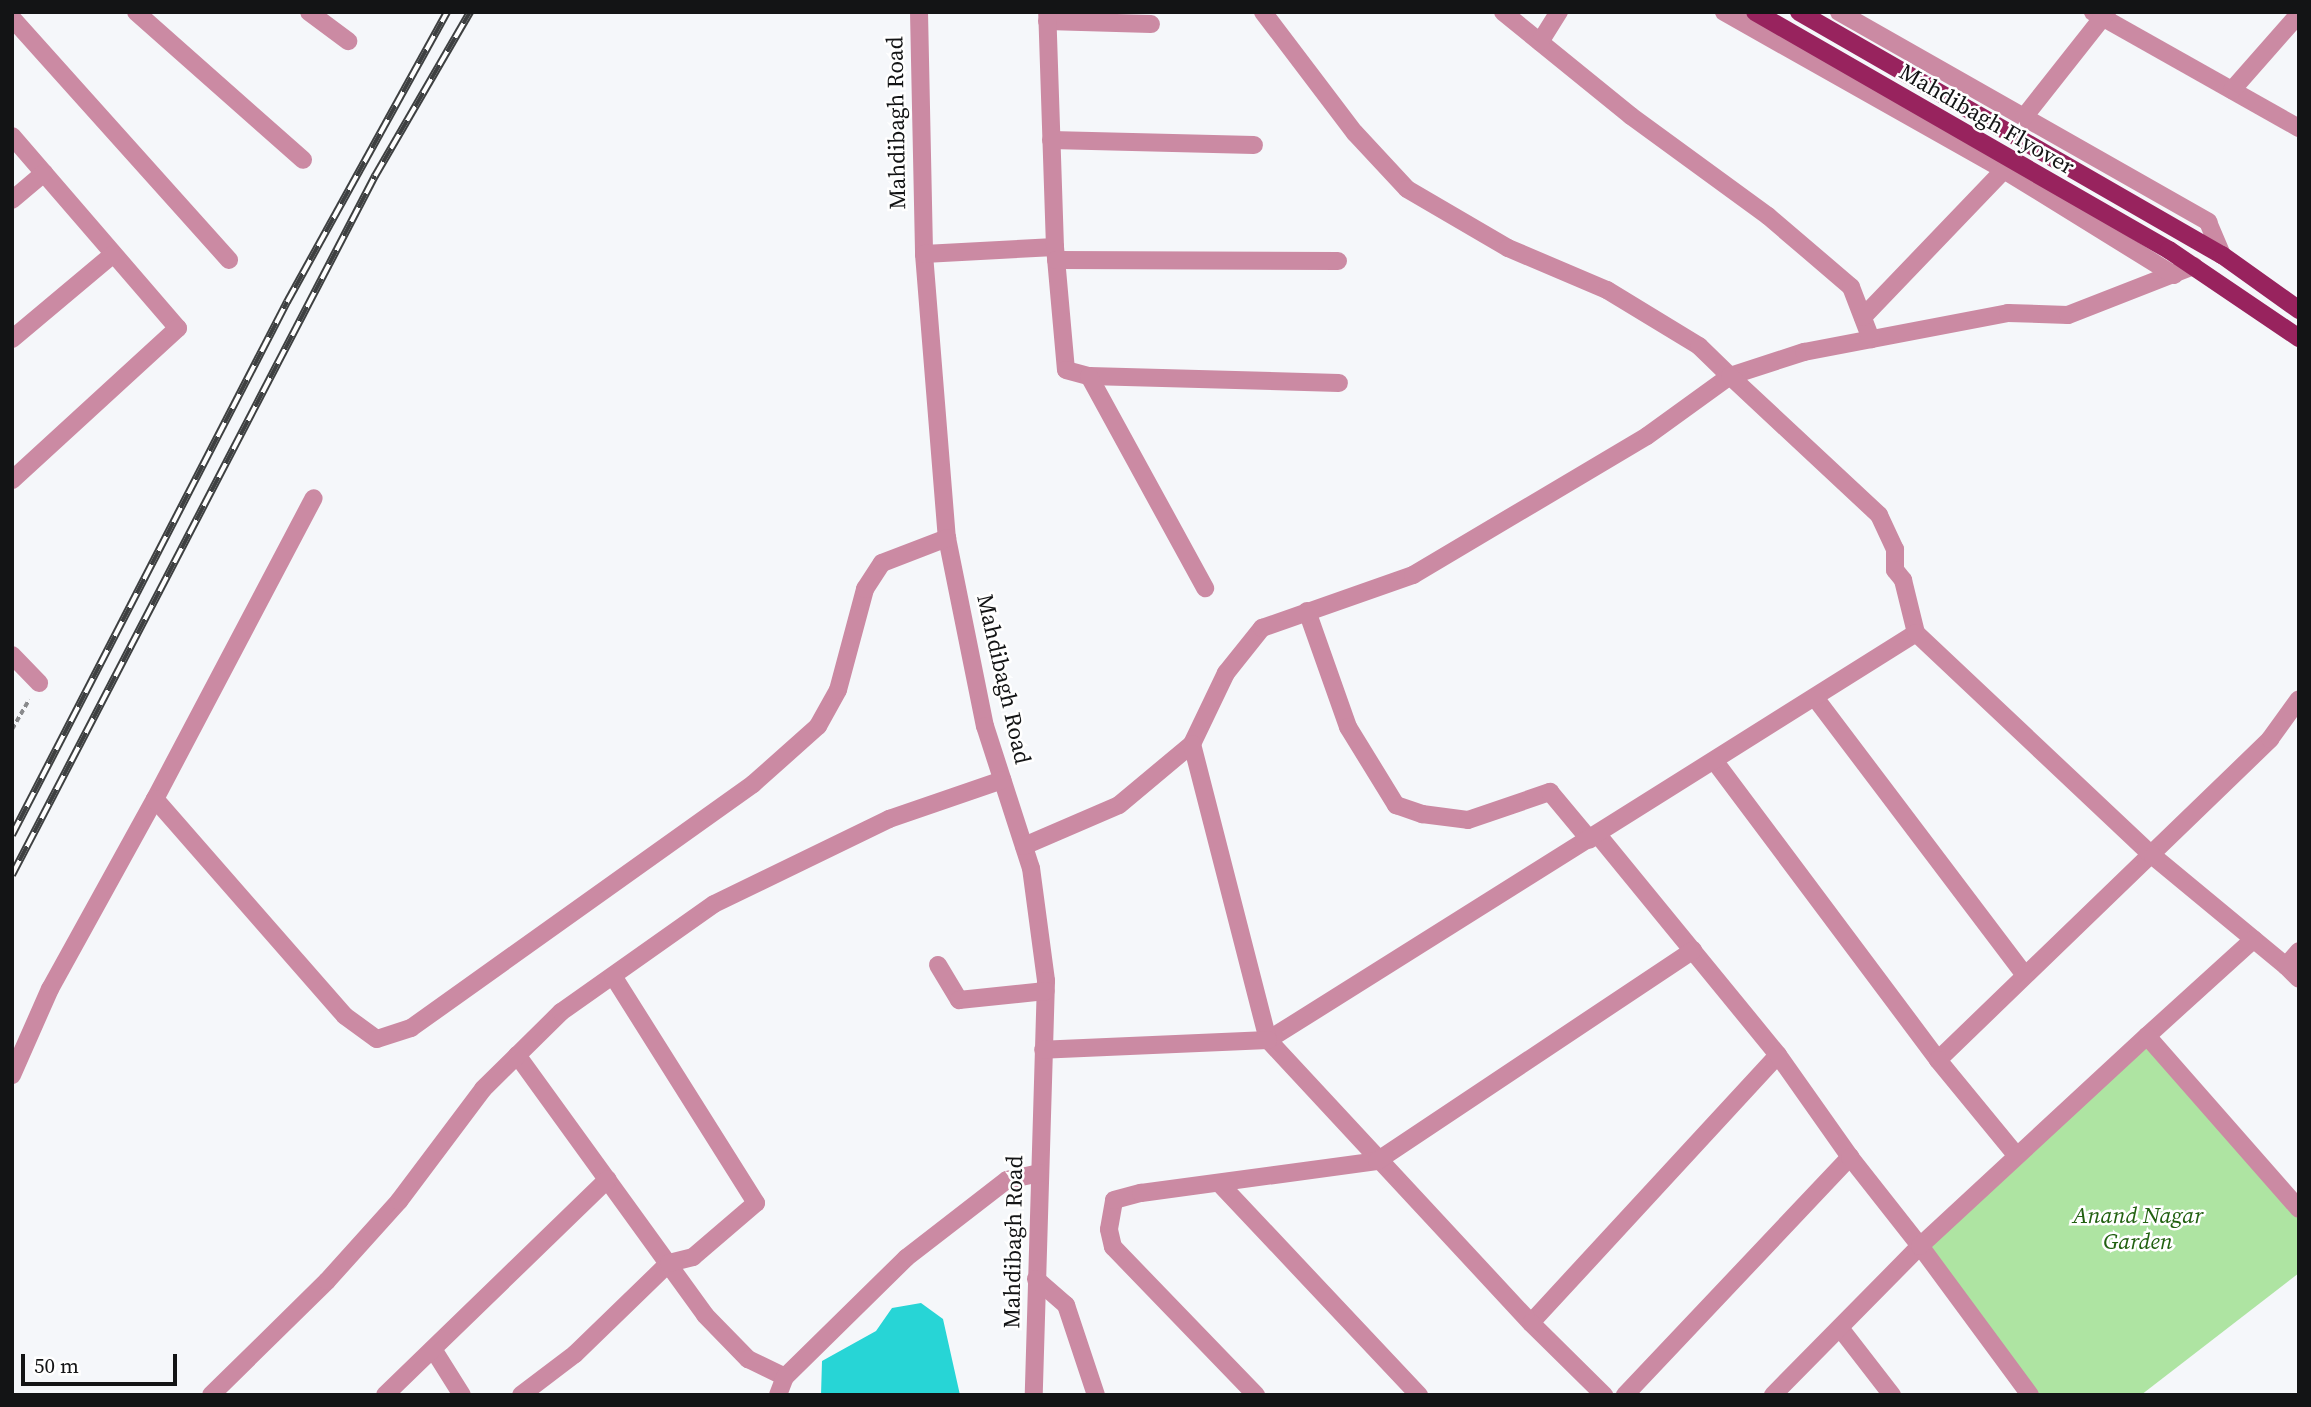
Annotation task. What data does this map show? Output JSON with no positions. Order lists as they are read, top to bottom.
{
  "streets": {
    "main road": ["Mahdibagh Flyover"],
    "street": ["Mahdibagh Road"]
  },
  "parks": ["Anand Nagar Garden"],
  "scale_bar": "50 m"
}
